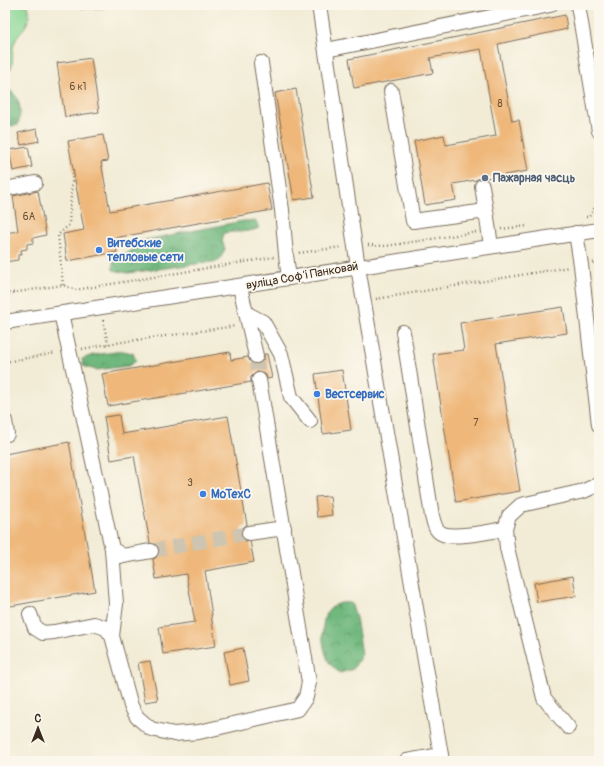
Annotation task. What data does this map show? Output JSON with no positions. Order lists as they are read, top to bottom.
{
  "streets": {
    "street": ["вуліца Софʼі Панковай"]
  },
  "places": [
    "Пажарная часць",
    "Витебские тепловые сети",
    "Вестсервис",
    "MoTexC"
  ],
  "house_numbers": [
    "6 к1",
    "8",
    "6А",
    "7",
    "3"
  ],
  "north": "top"
}
